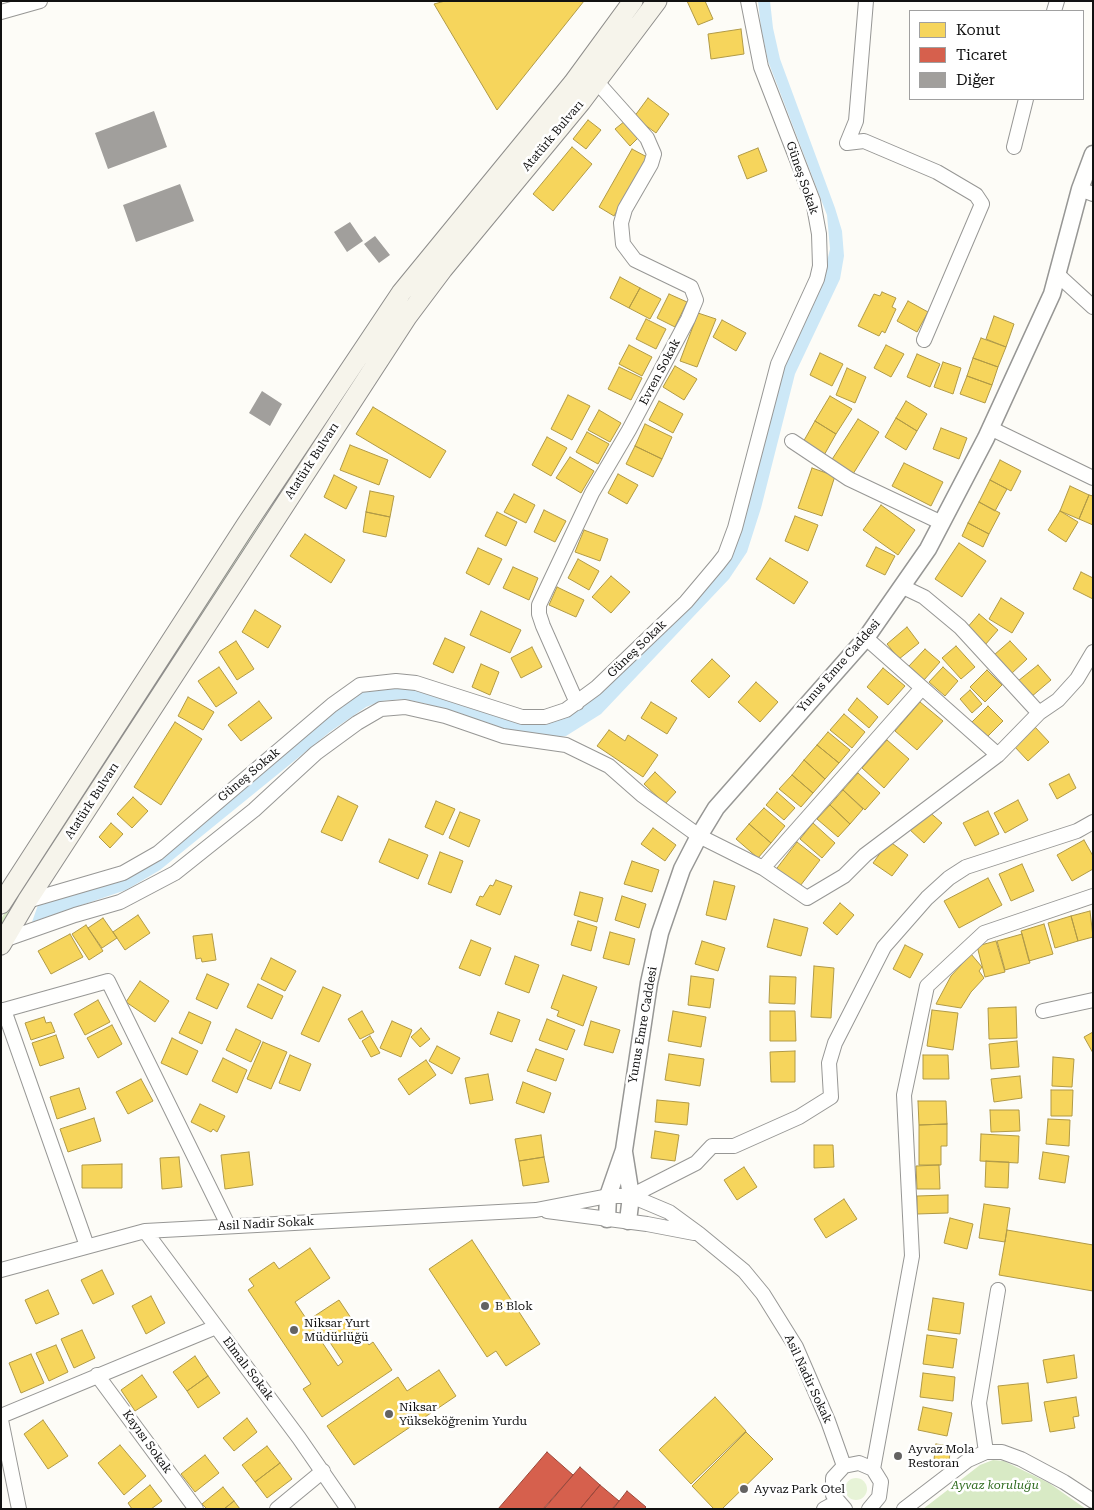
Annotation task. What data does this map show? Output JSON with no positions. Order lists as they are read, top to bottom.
{
  "streets": {
    "main road": ["Atatürk Bulvarı"],
    "street": [
      "Güneş Sokak",
      "Evren Sokak",
      "Yunus Emre Caddesi",
      "Asil Nadir Sokak",
      "Elmalı Sokak",
      "Kayısı Sokak"
    ]
  },
  "crossings": [
    ["Atatürk Bulvarı", "Güneş Sokak"],
    ["Atatürk Bulvarı", "Evren Sokak"],
    ["Güneş Sokak", "Evren Sokak"],
    ["Yunus Emre Caddesi", "Asil Nadir Sokak"],
    ["Asil Nadir Sokak", "Elmalı Sokak"]
  ],
  "parks": ["Ayvaz koruluğu"],
  "places": [
    "B Blok",
    "Niksar Yurt Müdürlüğü",
    "Niksar Yükseköğrenim Yurdu",
    "Ayvaz Mola Restoran",
    "Ayvaz Park Otel"
  ],
  "legend": ["Konut", "Ticaret", "Diğer"]
}
